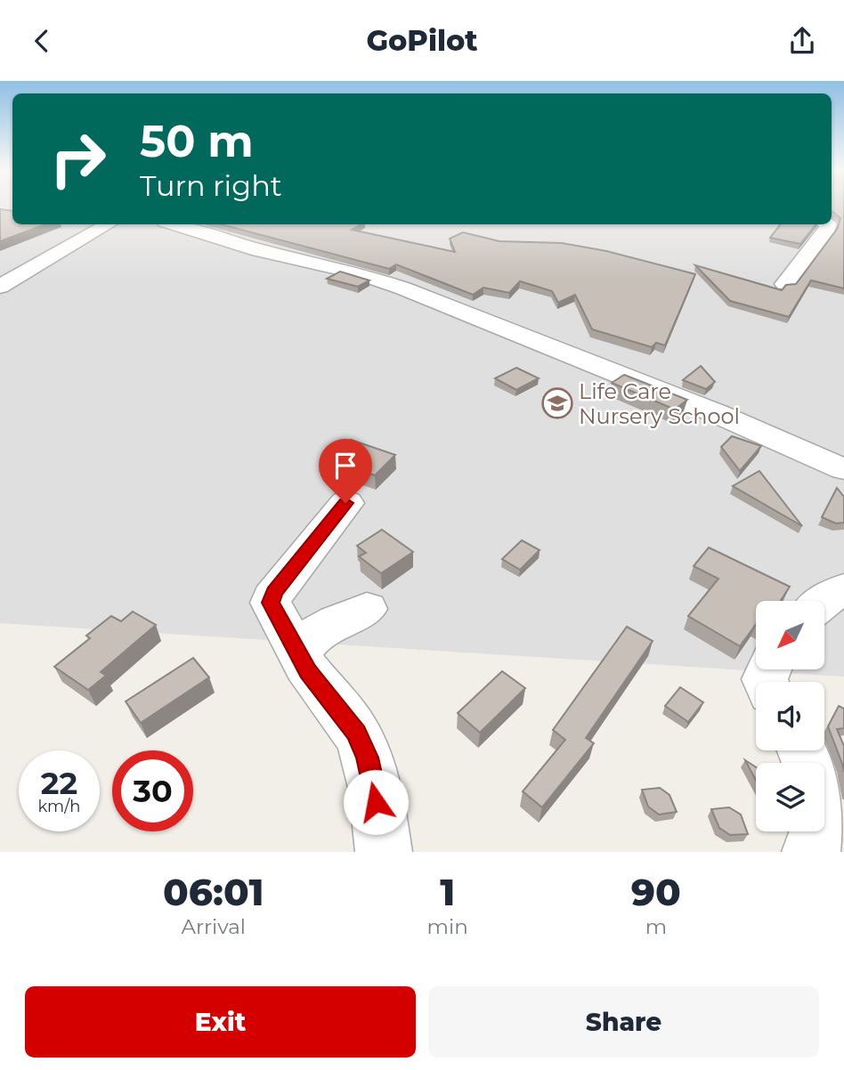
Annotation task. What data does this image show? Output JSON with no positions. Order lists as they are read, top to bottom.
{
  "places": {
    "school or university": ["Life Care Nursery School"]
  },
  "north": "bottom left",
  "page": {
    "header": "GoPilot",
    "turn": ["50 m", "Turn right"],
    "speed": "22 km/h",
    "limit": "30",
    "eta": [
      "06:01",
      "Arrival",
      "1",
      "min",
      "90",
      "m"
    ],
    "buttons": ["Exit", "Share"]
  }
}
